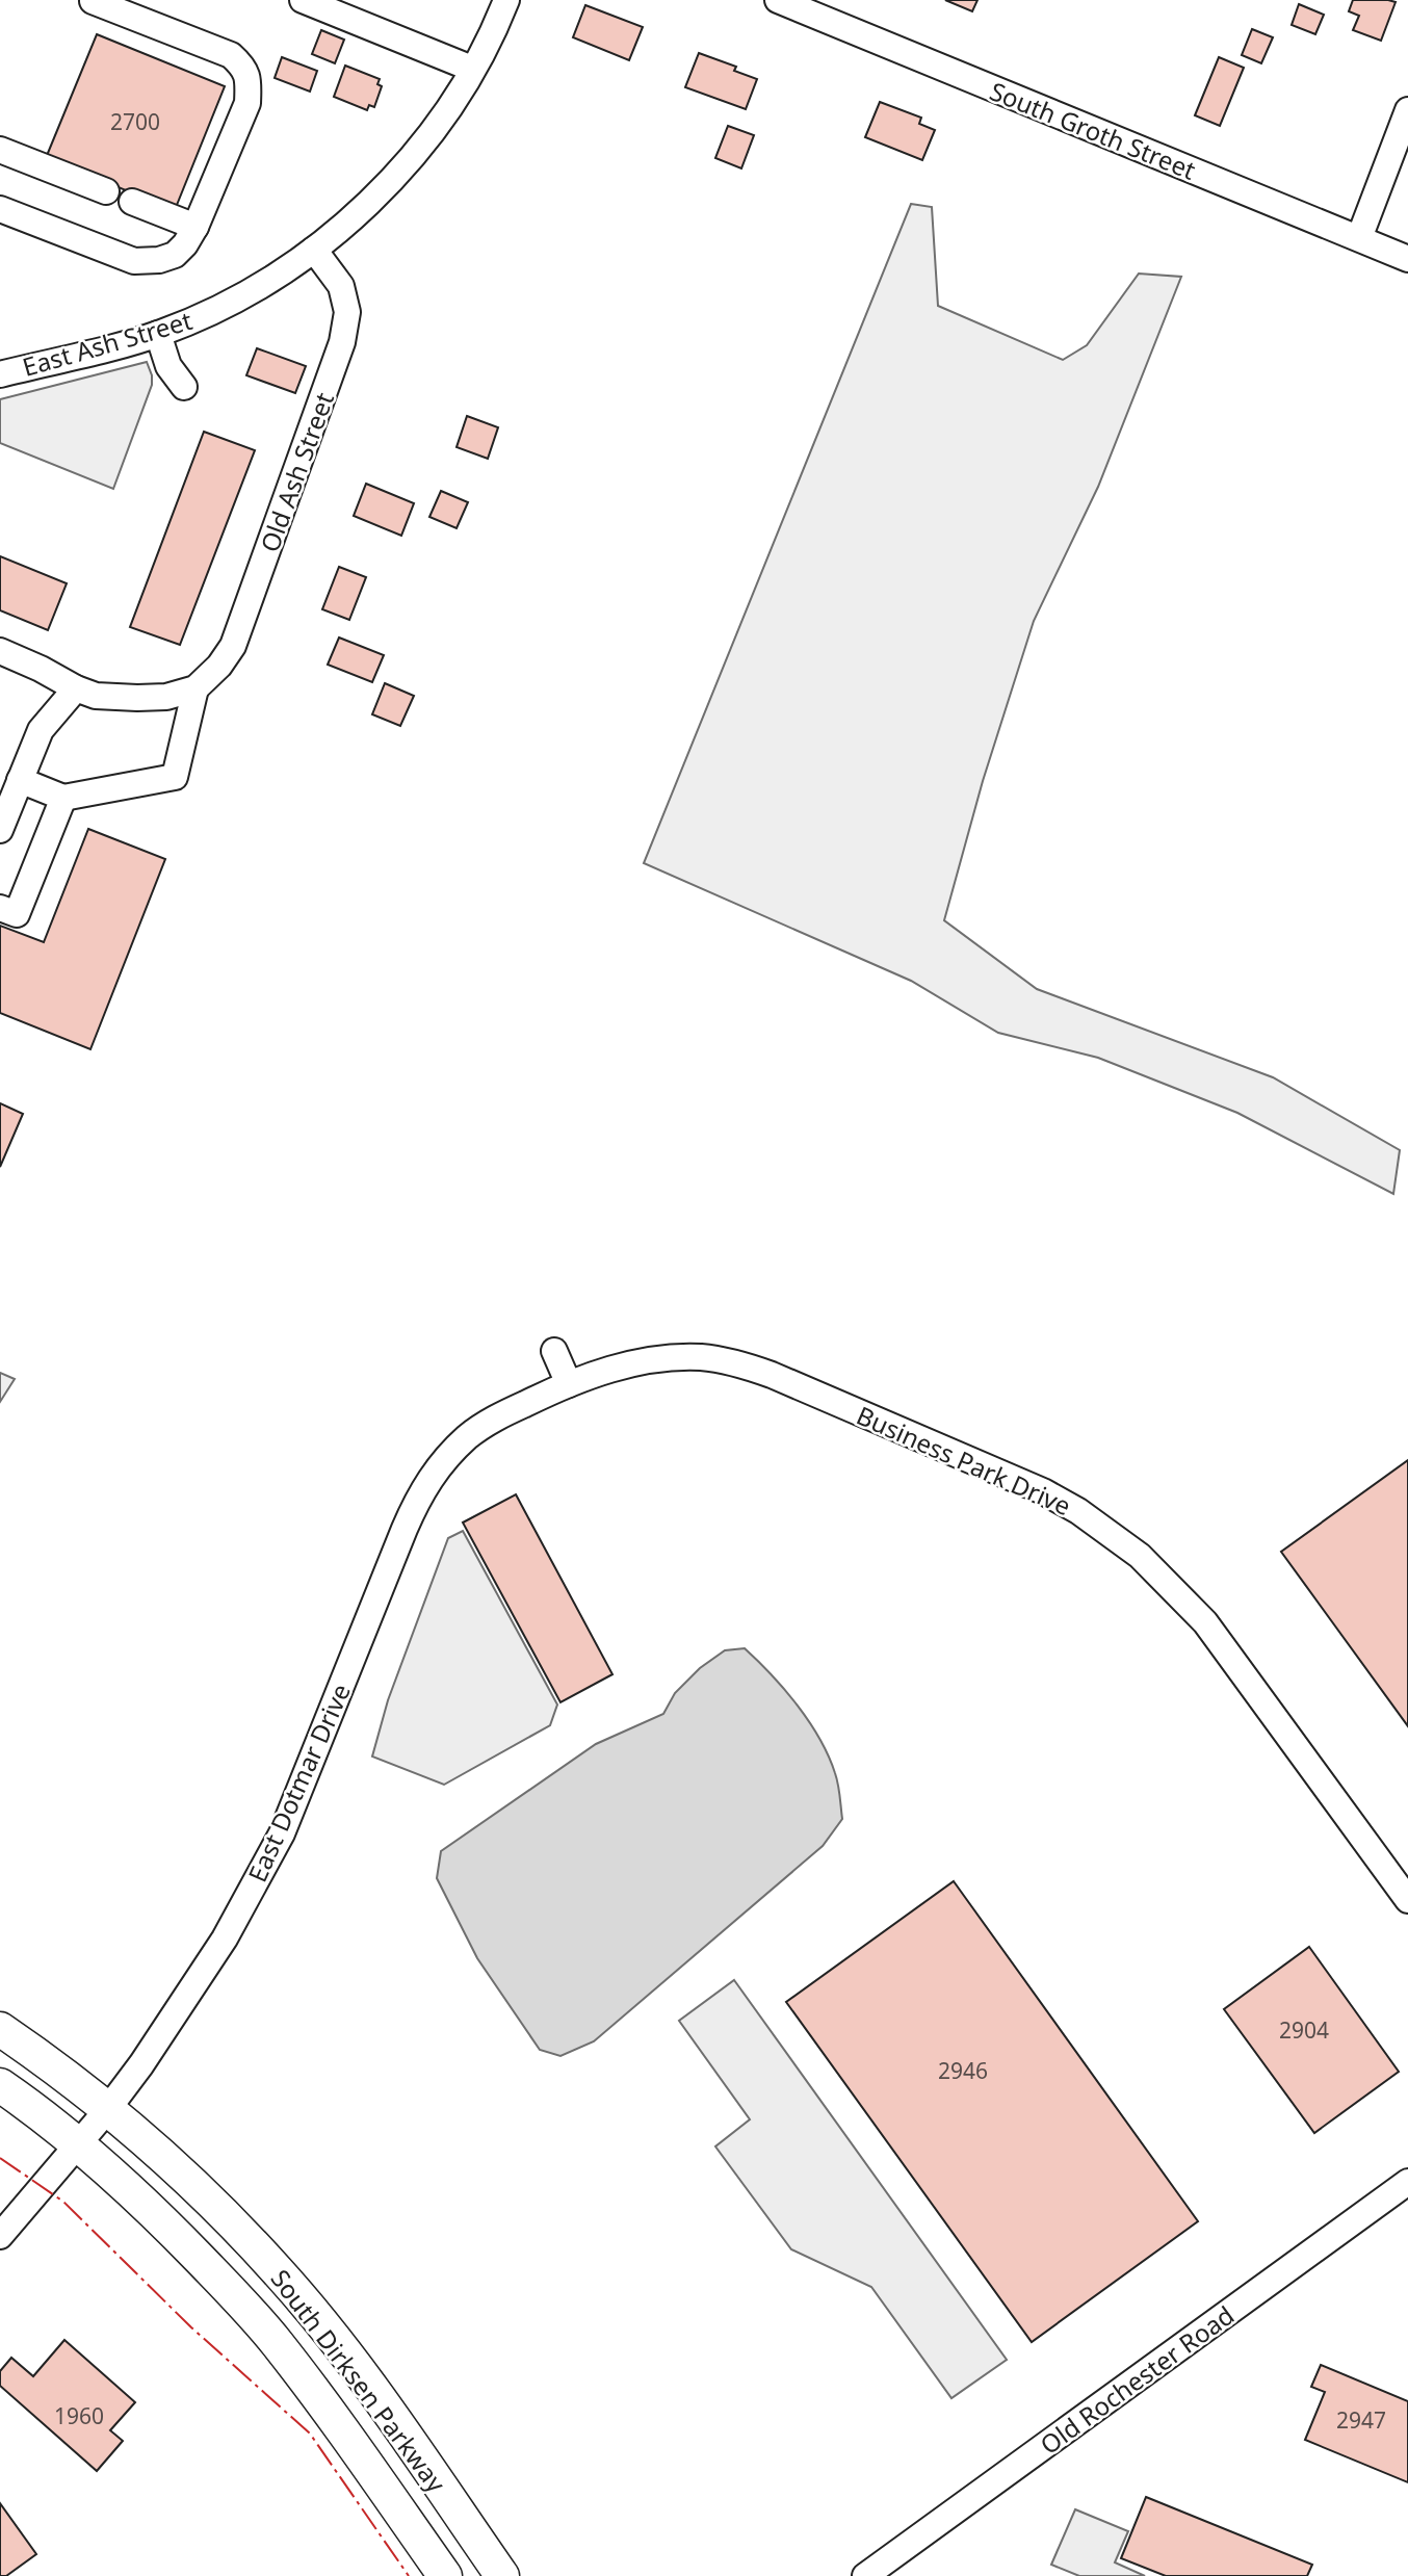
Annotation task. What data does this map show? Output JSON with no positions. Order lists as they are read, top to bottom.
{
  "streets": {
    "main road": ["South Dirksen Parkway"],
    "street": [
      "South Groth Street",
      "East Ash Street",
      "Old Ash Street",
      "Business Park Drive",
      "East Dotmar Drive",
      "Old Rochester Road"
    ]
  },
  "crossings": [
    ["East Ash Street", "Old Ash Street"],
    ["Business Park Drive", "East Dotmar Drive"],
    ["East Dotmar Drive", "South Dirksen Parkway"]
  ],
  "house_numbers": [
    "2700",
    "2904",
    "2946",
    "1960",
    "2947"
  ]
}
